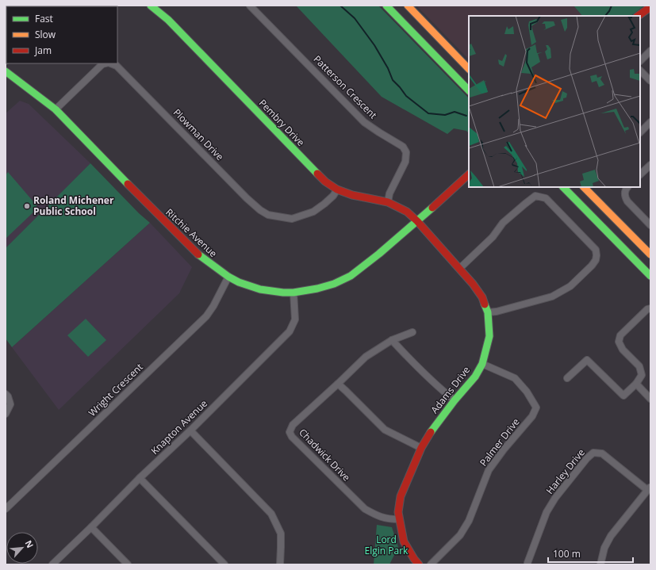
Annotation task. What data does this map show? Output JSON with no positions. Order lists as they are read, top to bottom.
{
  "streets": {
    "street": [
      "Patterson Crescent",
      "Pembry Drive",
      "Plowman Drive",
      "Ritchie Avenue",
      "Wright Crescent",
      "Adams Drive",
      "Knapton Avenue",
      "Palmer Drive",
      "Chadwick Drive",
      "Harley Drive"
    ]
  },
  "crossings": [
    ["Patterson Crescent", "Pembry Drive"],
    ["Pembry Drive", "Plowman Drive"],
    ["Pembry Drive", "Ritchie Avenue"],
    ["Pembry Drive", "Adams Drive"],
    ["Plowman Drive", "Ritchie Avenue"],
    ["Ritchie Avenue", "Wright Crescent"],
    ["Ritchie Avenue", "Adams Drive"],
    ["Ritchie Avenue", "Knapton Avenue"],
    ["Adams Drive", "Palmer Drive"],
    ["Adams Drive", "Chadwick Drive"]
  ],
  "parks": ["Lord Elgin Park"],
  "places": ["Roland Michener Public School"],
  "legend": ["Fast", "Slow", "Jam"],
  "scale_bar": "100 m",
  "north": "top right"
}
